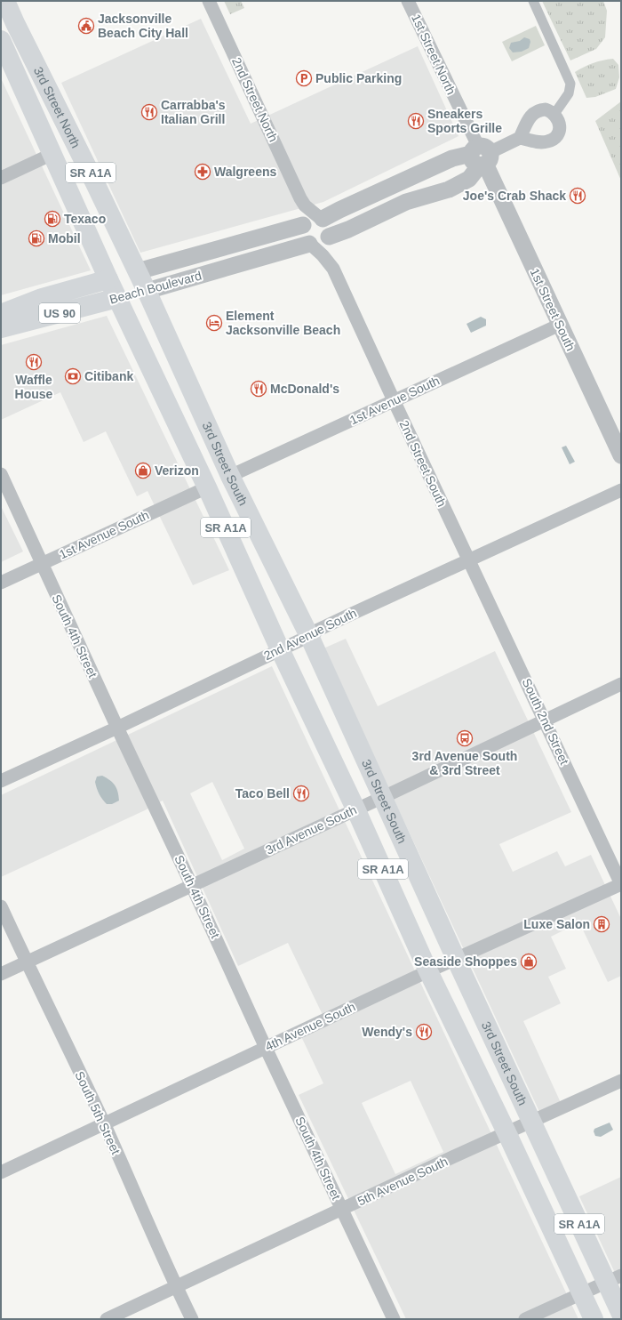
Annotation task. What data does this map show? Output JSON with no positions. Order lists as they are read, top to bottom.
{
  "streets": {
    "main road": [
      "3rd Street North",
      "SR A1A",
      "Beach Boulevard",
      "US 90",
      "3rd Street South"
    ],
    "street": [
      "1st Street North",
      "2nd Street North",
      "1st Street South",
      "1st Avenue South",
      "2nd Street South",
      "2nd Avenue South",
      "South 4th Street",
      "South 2nd Street",
      "3rd Avenue South",
      "4th Avenue South",
      "South 5th Street",
      "5th Avenue South"
    ]
  },
  "crossings": [
    ["1st Street North", "1st Street South"],
    ["3rd Street North", "SR A1A"],
    ["3rd Street North", "Beach Boulevard"],
    ["3rd Street North", "3rd Street South"],
    ["SR A1A", "Beach Boulevard"],
    ["SR A1A", "1st Avenue South"],
    ["SR A1A", "2nd Avenue South"],
    ["SR A1A", "3rd Avenue South"],
    ["SR A1A", "4th Avenue South"],
    ["SR A1A", "5th Avenue South"],
    ["Beach Boulevard", "3rd Street South"],
    ["1st Street South", "1st Avenue South"],
    ["1st Avenue South", "3rd Street South"],
    ["1st Avenue South", "2nd Street South"],
    ["1st Avenue South", "South 4th Street"],
    ["3rd Street South", "2nd Avenue South"],
    ["3rd Street South", "3rd Avenue South"],
    ["3rd Street South", "4th Avenue South"],
    ["3rd Street South", "5th Avenue South"],
    ["2nd Street South", "2nd Avenue South"],
    ["2nd Street South", "South 2nd Street"],
    ["2nd Avenue South", "South 4th Street"],
    ["2nd Avenue South", "South 2nd Street"],
    ["South 4th Street", "3rd Avenue South"],
    ["South 4th Street", "4th Avenue South"],
    ["South 4th Street", "5th Avenue South"],
    ["South 2nd Street", "3rd Avenue South"],
    ["South 2nd Street", "4th Avenue South"],
    ["3rd Avenue South", "South 5th Street"],
    ["4th Avenue South", "South 5th Street"],
    ["South 5th Street", "5th Avenue South"]
  ],
  "places": {
    "public building": ["Jacksonville Beach City Hall"],
    "parking": ["Public Parking"],
    "restaurant": [
      "Carrabba's Italian Grill",
      "Sneakers Sports Grille",
      "Joe's Crab Shack",
      "Waffle House",
      "McDonald's",
      "Taco Bell",
      "Wendy's"
    ],
    "pharmacy": ["Walgreens"],
    "fuel station": ["Texaco", "Mobil"],
    "hotel": ["Element Jacksonville Beach"],
    "bank": ["Citibank"],
    "shop": ["Verizon", "Seaside Shoppes"],
    "bus stop": ["3rd Avenue South & 3rd Street"],
    "building": ["Luxe Salon"]
  }
}
